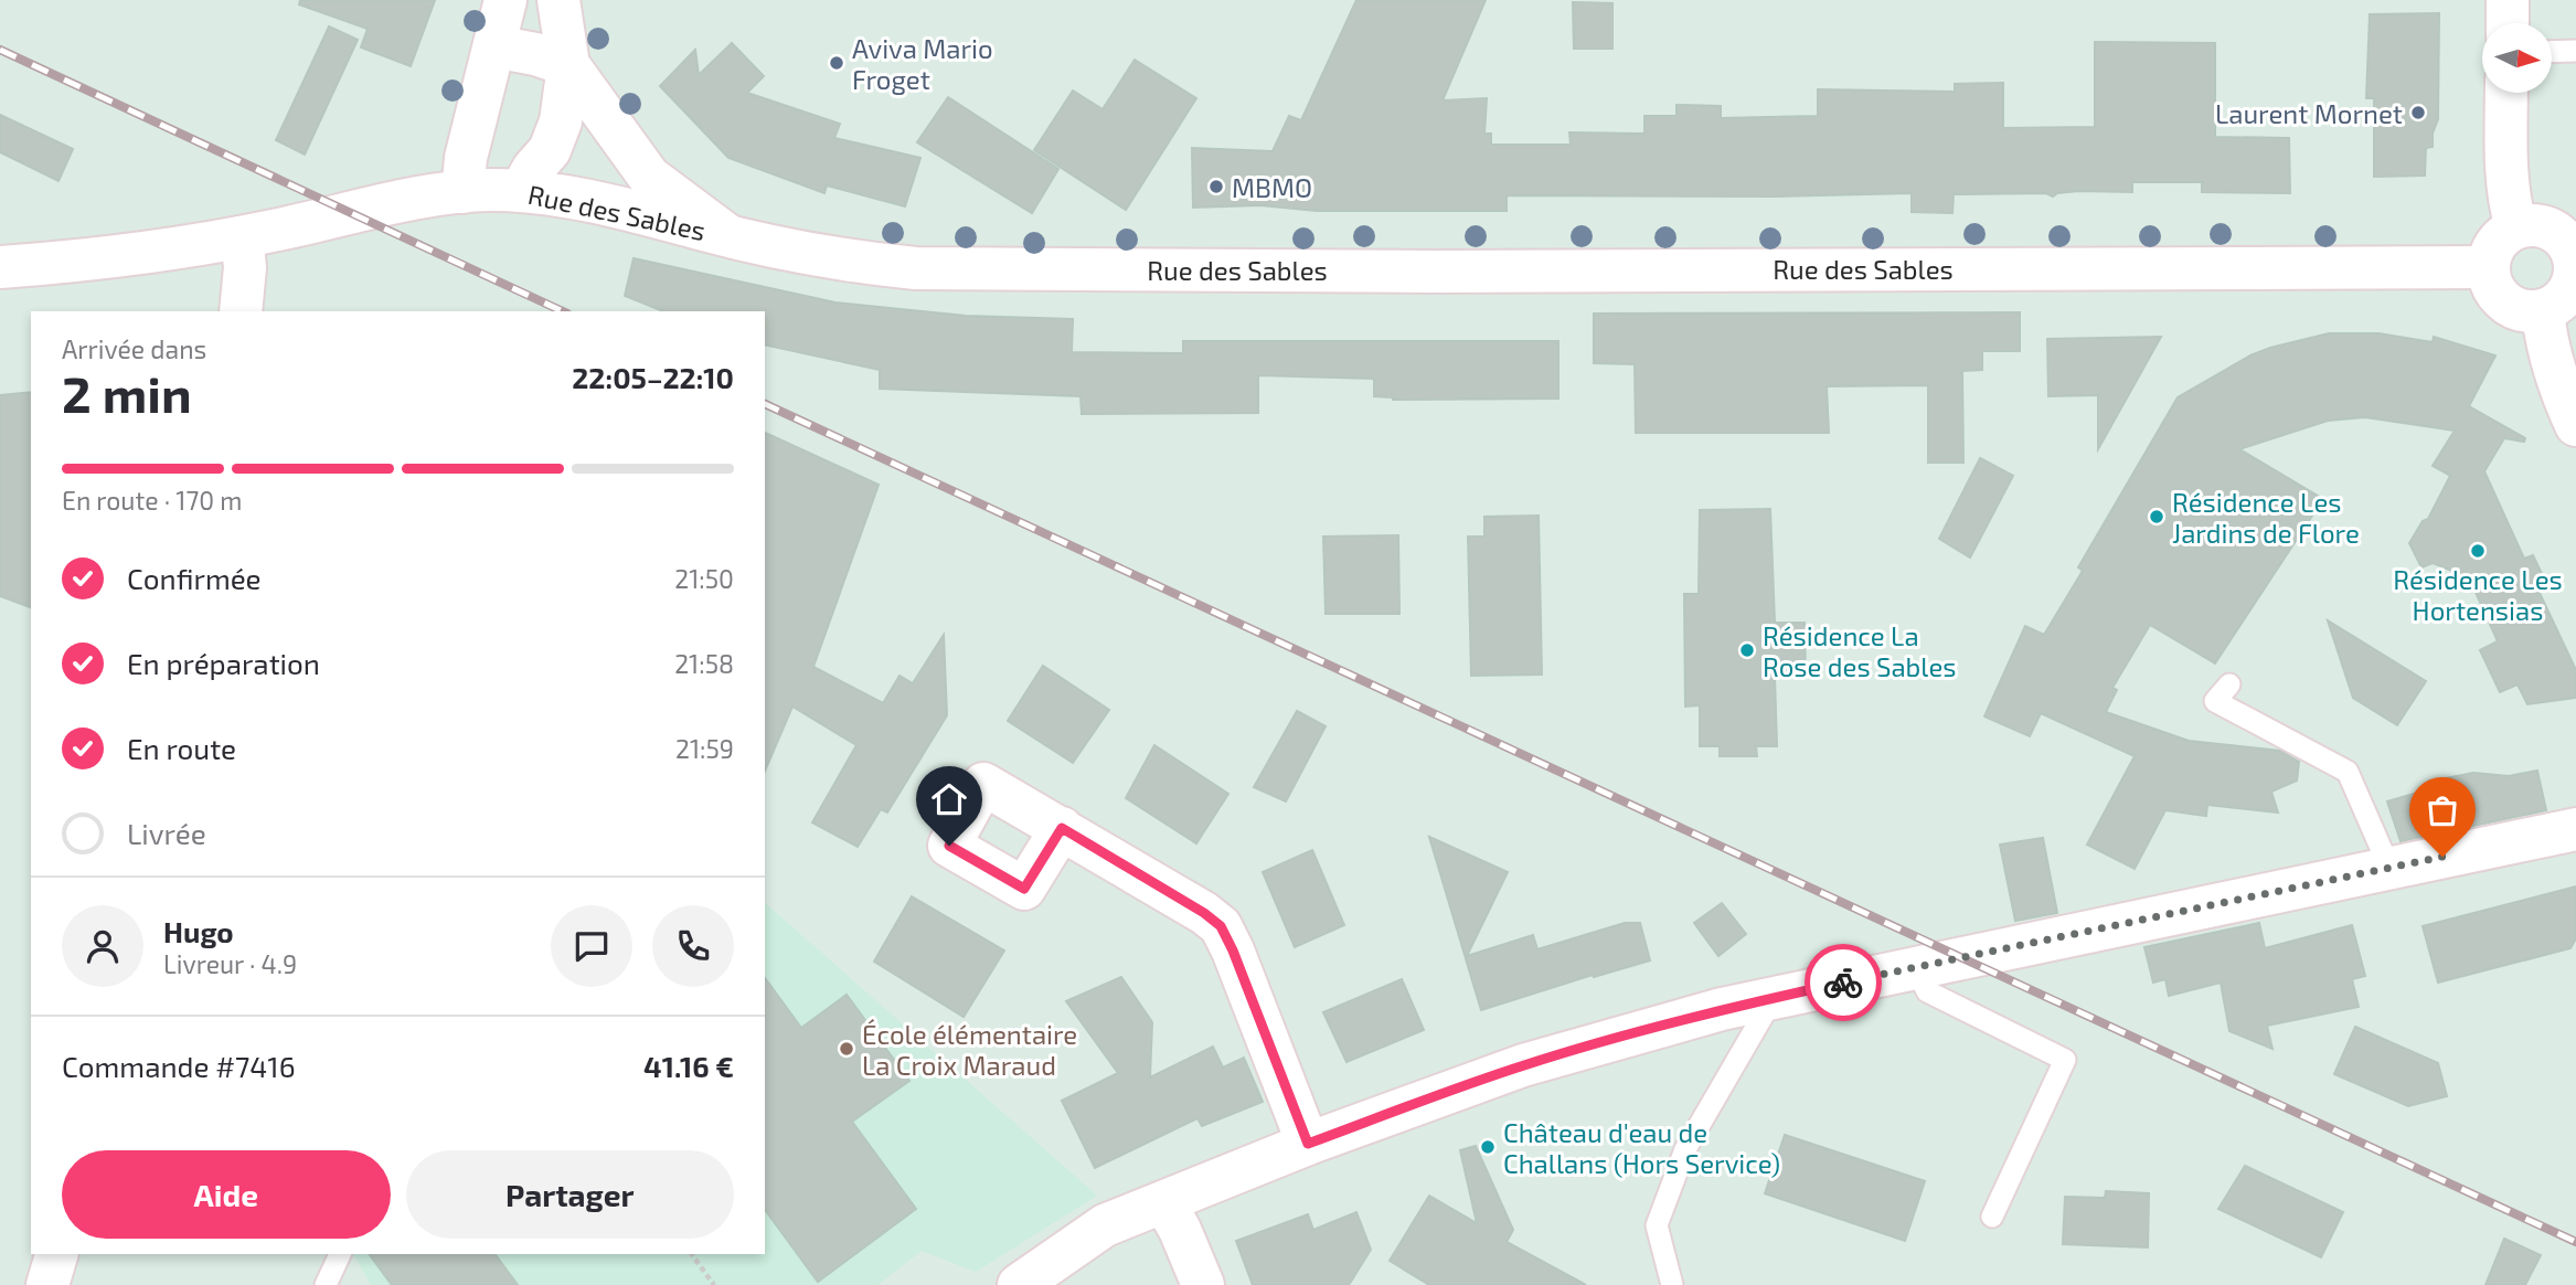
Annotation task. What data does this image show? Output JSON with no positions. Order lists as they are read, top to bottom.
{
  "streets": {
    "main road": ["Rue des Sables"]
  },
  "places": [
    "Aviva Mario Froget",
    "Laurent Mornet",
    "MBMO",
    "Résidence Les Jardins de Flore",
    "Résidence Les Hortensias",
    "Résidence La Rose des Sables",
    "École élémentaire La Croix Maraud",
    "Château d'eau de Challans (Hors Service)"
  ],
  "north": "right",
  "page": {
    "heading": ["2 min", "Arrivée dans", "22:05–22:10"],
    "panel": [
      "Hugo",
      "Livreur · 4.9",
      "Commande #7416",
      "41.16 €"
    ],
    "bar": "En route · 170 m",
    "list": [
      ["Confirmée", "21:50"],
      ["En préparation", "21:58"],
      ["En route", "21:59"],
      "Livrée"
    ],
    "buttons": ["Aide", "Partager"]
  }
}
